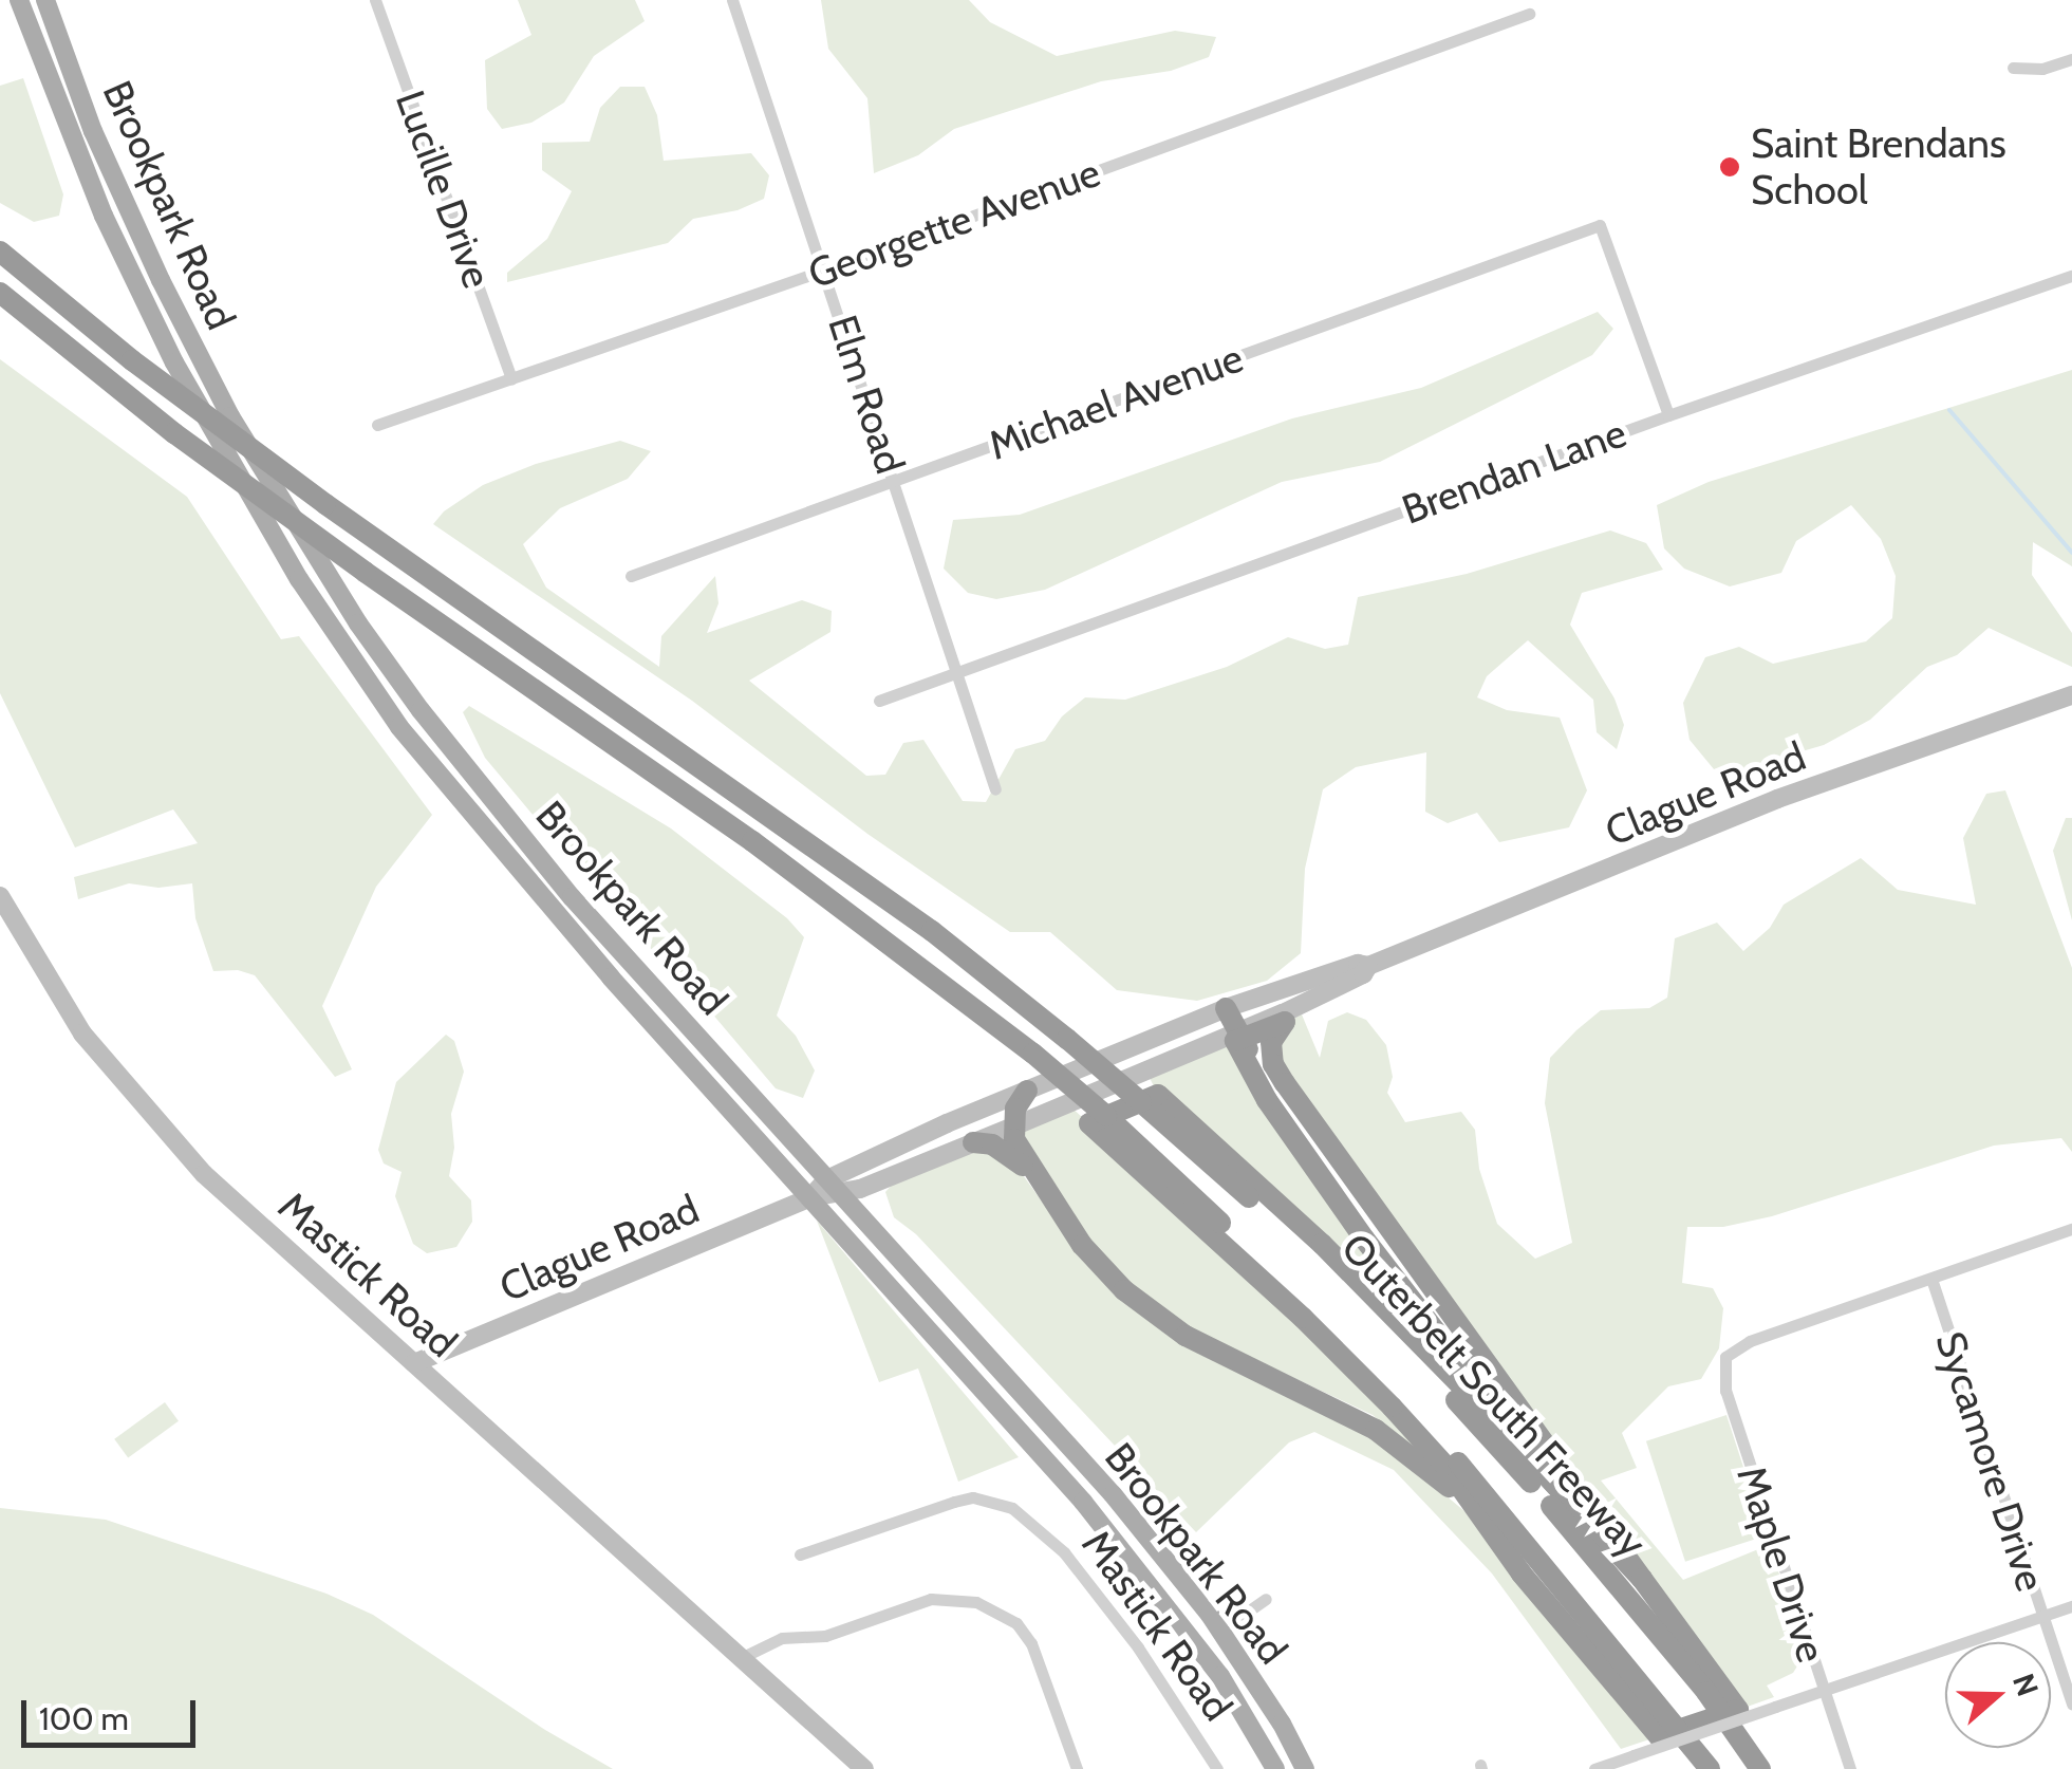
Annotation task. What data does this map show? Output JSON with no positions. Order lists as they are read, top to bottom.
{
  "streets": {
    "highway": ["Outerbelt South Freeway"],
    "main road": ["Brookpark Road", "Clague Road", "Mastick Road"],
    "street": [
      "Lucille Drive",
      "Georgette Avenue",
      "Elm Road",
      "Michael Avenue",
      "Brendan Lane",
      "Sycamore Drive",
      "Maple Drive"
    ]
  },
  "crossings": [
    ["Lucille Drive", "Georgette Avenue"],
    ["Brookpark Road", "Clague Road"],
    ["Georgette Avenue", "Elm Road"],
    ["Elm Road", "Michael Avenue"],
    ["Elm Road", "Brendan Lane"],
    ["Michael Avenue", "Brendan Lane"],
    ["Clague Road", "Mastick Road"],
    ["Sycamore Drive", "Maple Drive"]
  ],
  "places": ["Saint Brendans School"],
  "scale_bar": "100 m",
  "north": "right"
}
